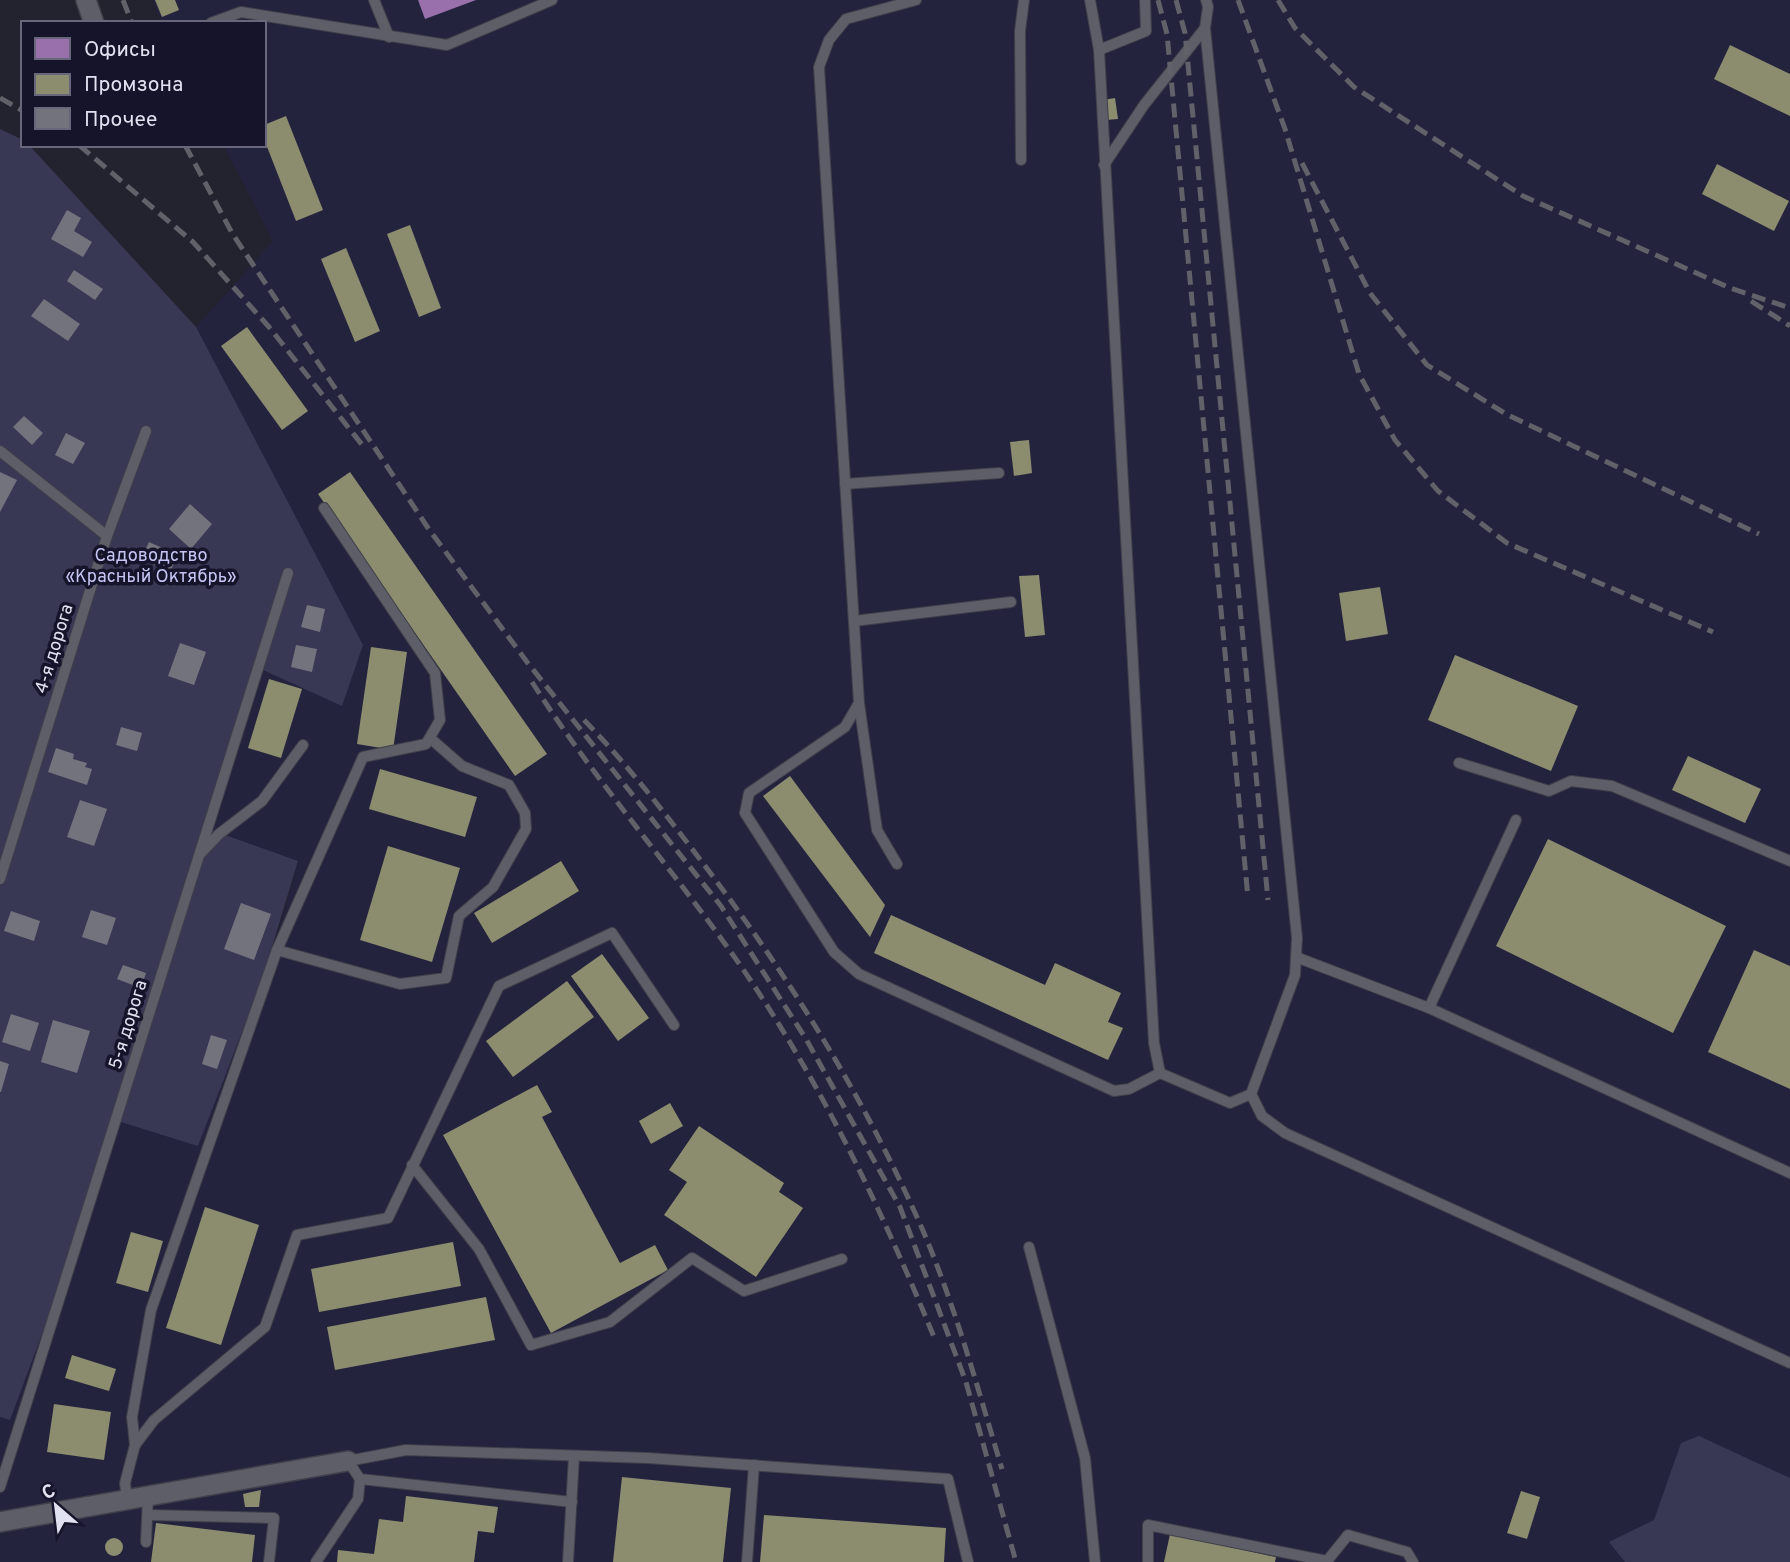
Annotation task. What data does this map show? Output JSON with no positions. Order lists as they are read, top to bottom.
{
  "streets": {
    "lane": ["4-я дорога", "5-я дорога"]
  },
  "parks": ["Садоводство «Красный Октябрь»"],
  "legend": ["Офисы", "Промзона", "Прочее"],
  "north": "top left"
}
